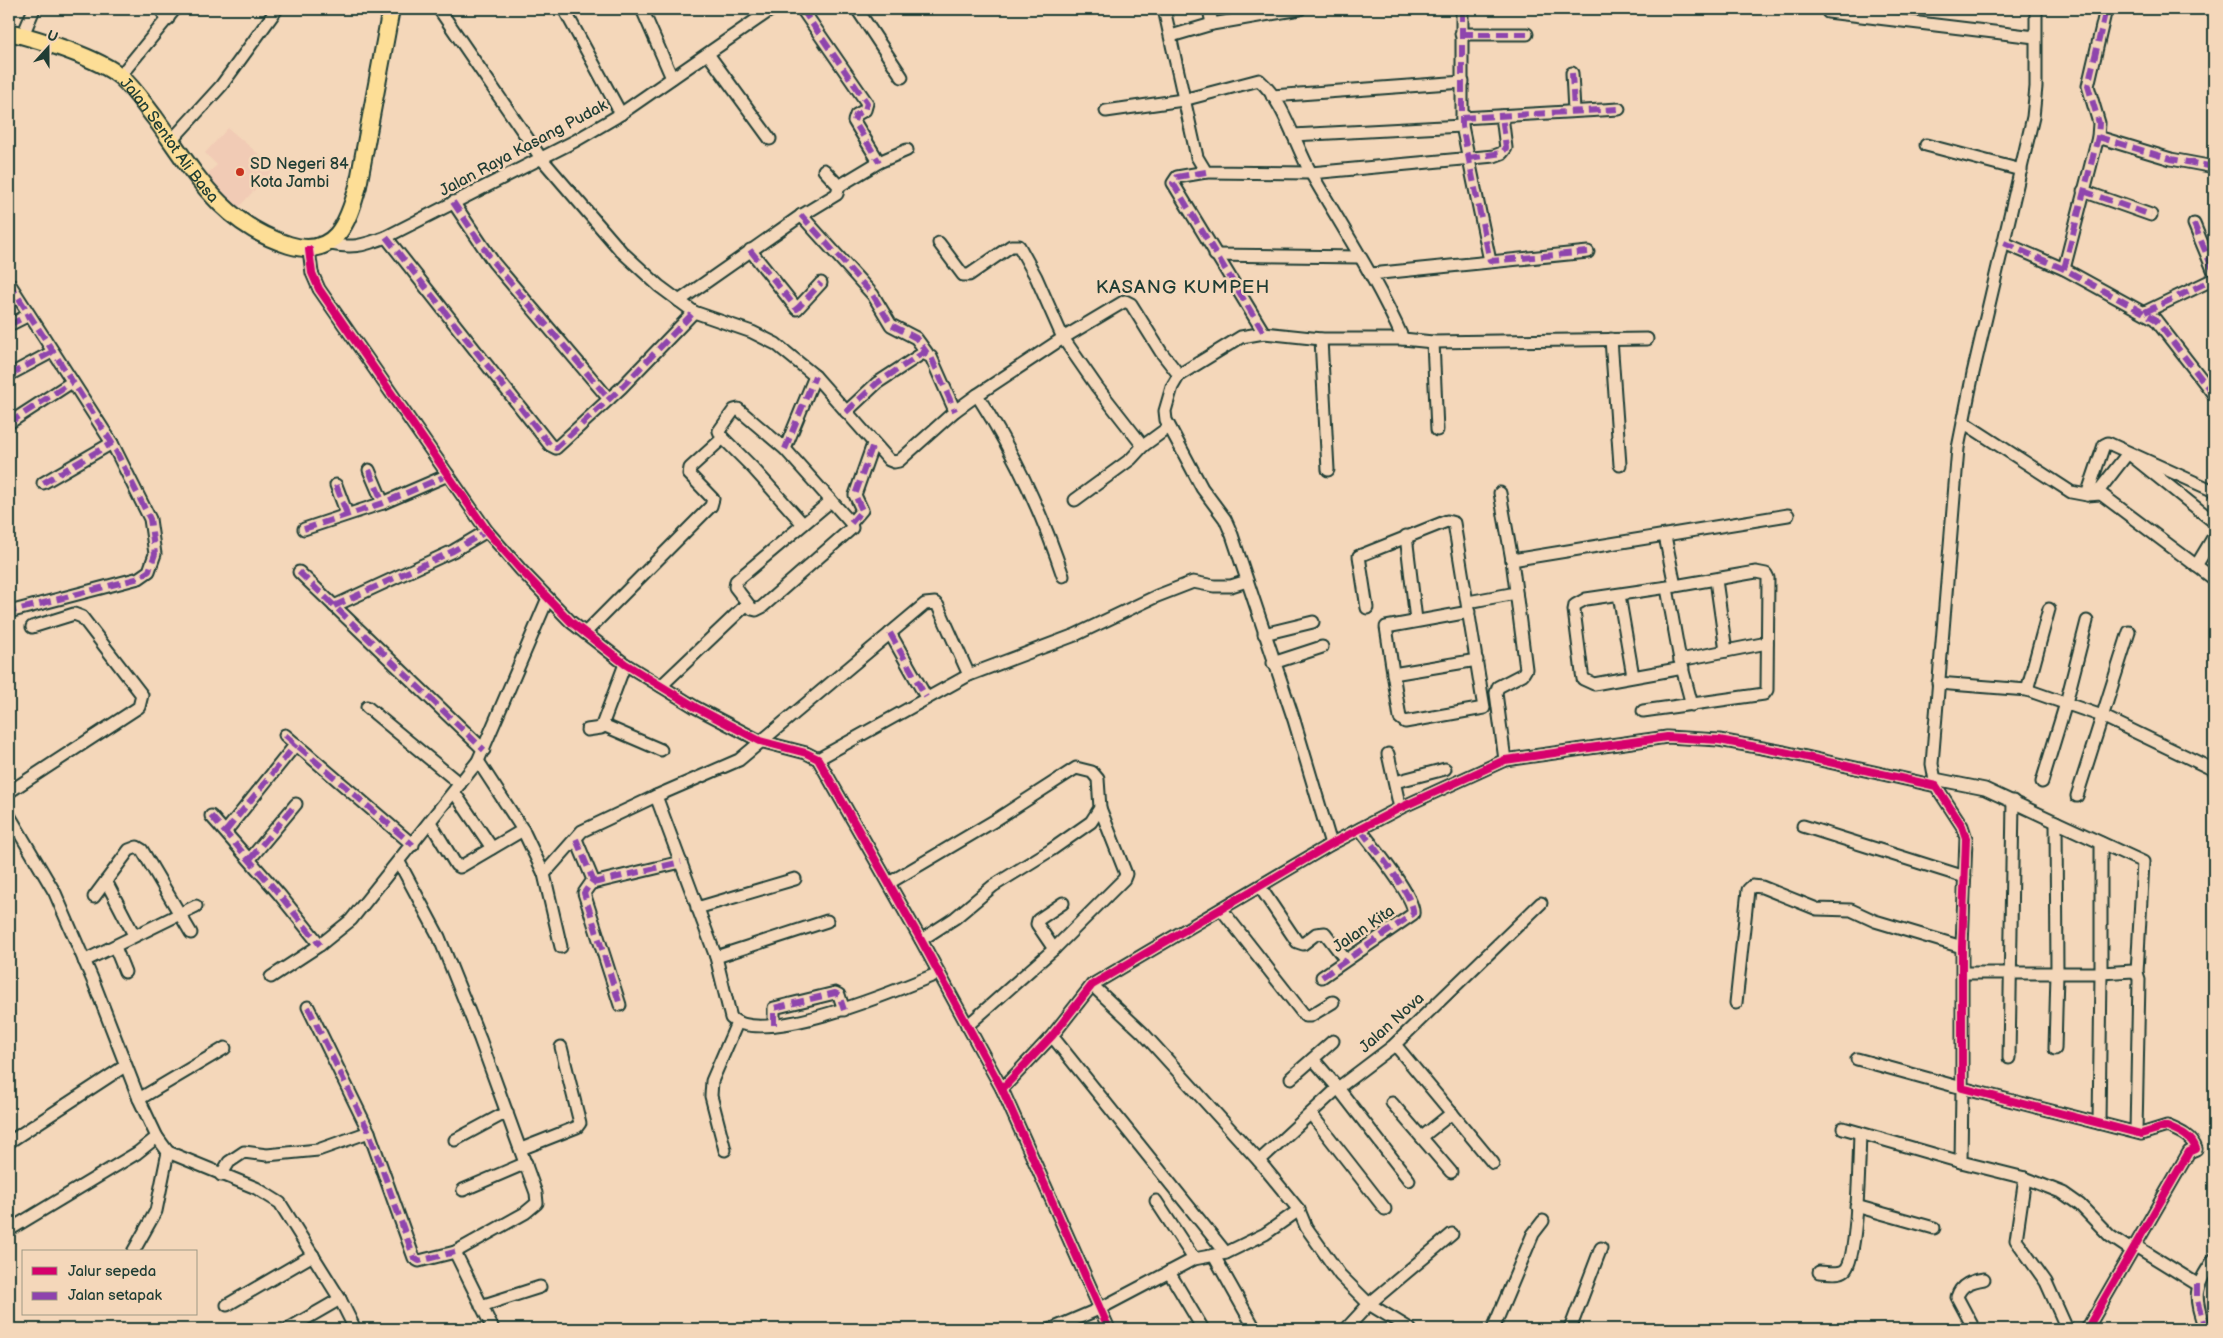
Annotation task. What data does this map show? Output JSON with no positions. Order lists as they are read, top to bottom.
{
  "streets": {
    "highway": ["Jalan Sentot Ali Basa"],
    "street": ["Jalan Raya Kasang Pudak", "Jalan Kita", "Jalan Nova"]
  },
  "districts": ["KASANG KUMPEH"],
  "places": ["SD Negeri 84 Kota Jambi"],
  "legend": ["Jalur sepeda", "Jalan setapak"],
  "north": "top"
}
